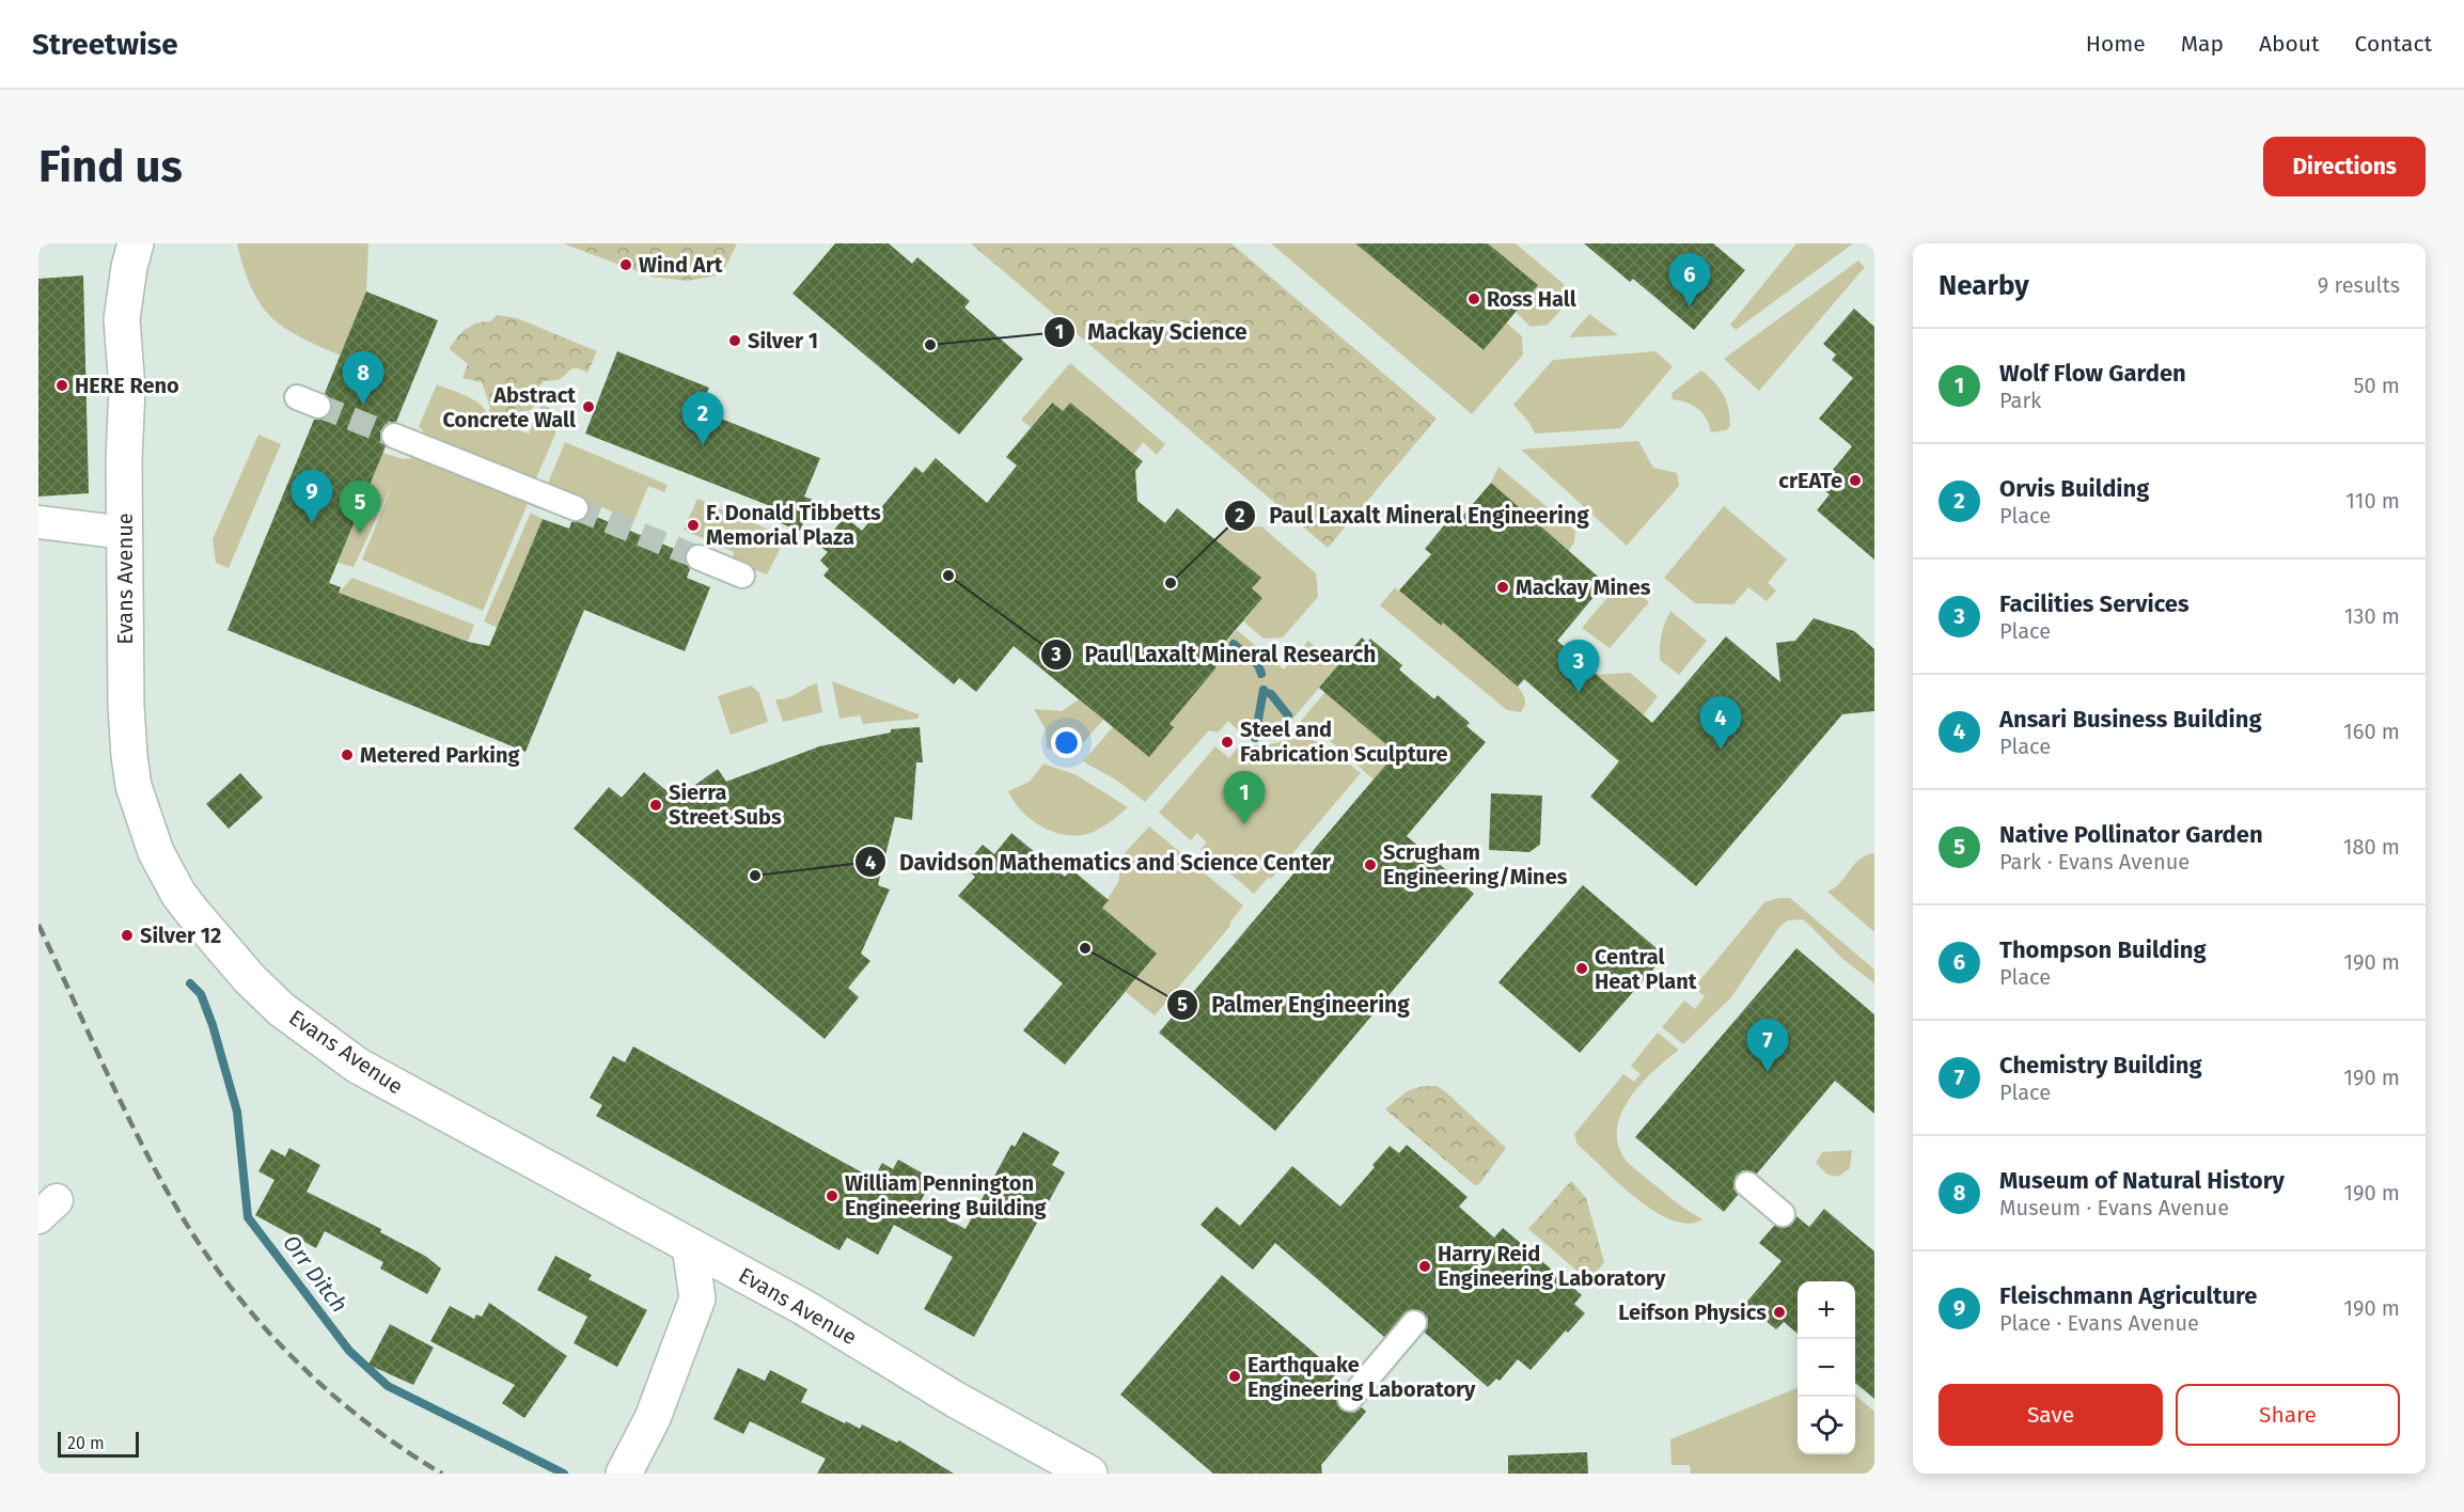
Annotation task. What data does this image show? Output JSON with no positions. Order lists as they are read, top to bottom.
{
  "streets": {
    "street": ["Evans Avenue"]
  },
  "water": ["Orr Ditch"],
  "places": [
    "Wind Art",
    "Ross Hall",
    "Silver 1",
    "Mackay Science",
    "HERE Reno",
    "Abstract Concrete Wall",
    "crEATe",
    "F. Donald Tibbetts Memorial Plaza",
    "Paul Laxalt Mineral Research",
    "Paul Laxalt Mineral Engineering",
    "Mackay Mines",
    "Steel and Fabrication Sculpture",
    "Metered Parking",
    "Sierra Street Subs",
    "Scrugham Engineering/Mines",
    "Davidson Mathematics and Science Center",
    "Silver 12",
    "Palmer Engineering",
    "Central Heat Plant",
    "William Pennington Engineering Building",
    "Harry Reid Engineering Laboratory",
    "Leifson Physics",
    "Earthquake Engineering Laboratory"
  ],
  "scale_bar": "20 m",
  "page": {
    "header": "Streetwise",
    "nav": [
      "Home",
      "Map",
      "About",
      "Contact"
    ],
    "buttons": [
      "Directions",
      ["Save", "Share"]
    ],
    "title": "Find us",
    "heading": ["Nearby", "9 results"],
    "pins": [
      "6",
      "8",
      "2",
      "9",
      "5",
      "3",
      "4",
      "1",
      "7"
    ],
    "list": [
      {
        "mark": "1",
        "name": "Wolf Flow Garden",
        "note": "Park",
        "value": "50 m"
      },
      {
        "mark": "2",
        "name": "Orvis Building",
        "note": "Place",
        "value": "110 m"
      },
      {
        "mark": "3",
        "name": "Facilities Services",
        "note": "Place",
        "value": "130 m"
      },
      {
        "mark": "4",
        "name": "Ansari Business Building",
        "note": "Place",
        "value": "160 m"
      },
      {
        "mark": "5",
        "name": "Native Pollinator Garden",
        "note": "Park · Evans Avenue",
        "value": "180 m"
      },
      {
        "mark": "6",
        "name": "Thompson Building",
        "note": "Place",
        "value": "190 m"
      },
      {
        "mark": "7",
        "name": "Chemistry Building",
        "note": "Place",
        "value": "190 m"
      },
      {
        "mark": "8",
        "name": "Museum of Natural History",
        "note": "Museum · Evans Avenue",
        "value": "190 m"
      },
      {
        "mark": "9",
        "name": "Fleischmann Agriculture",
        "note": "Place · Evans Avenue",
        "value": "190 m"
      }
    ],
    "map_buttons": ["+", "−"],
    "scale": "20 m"
  }
}
